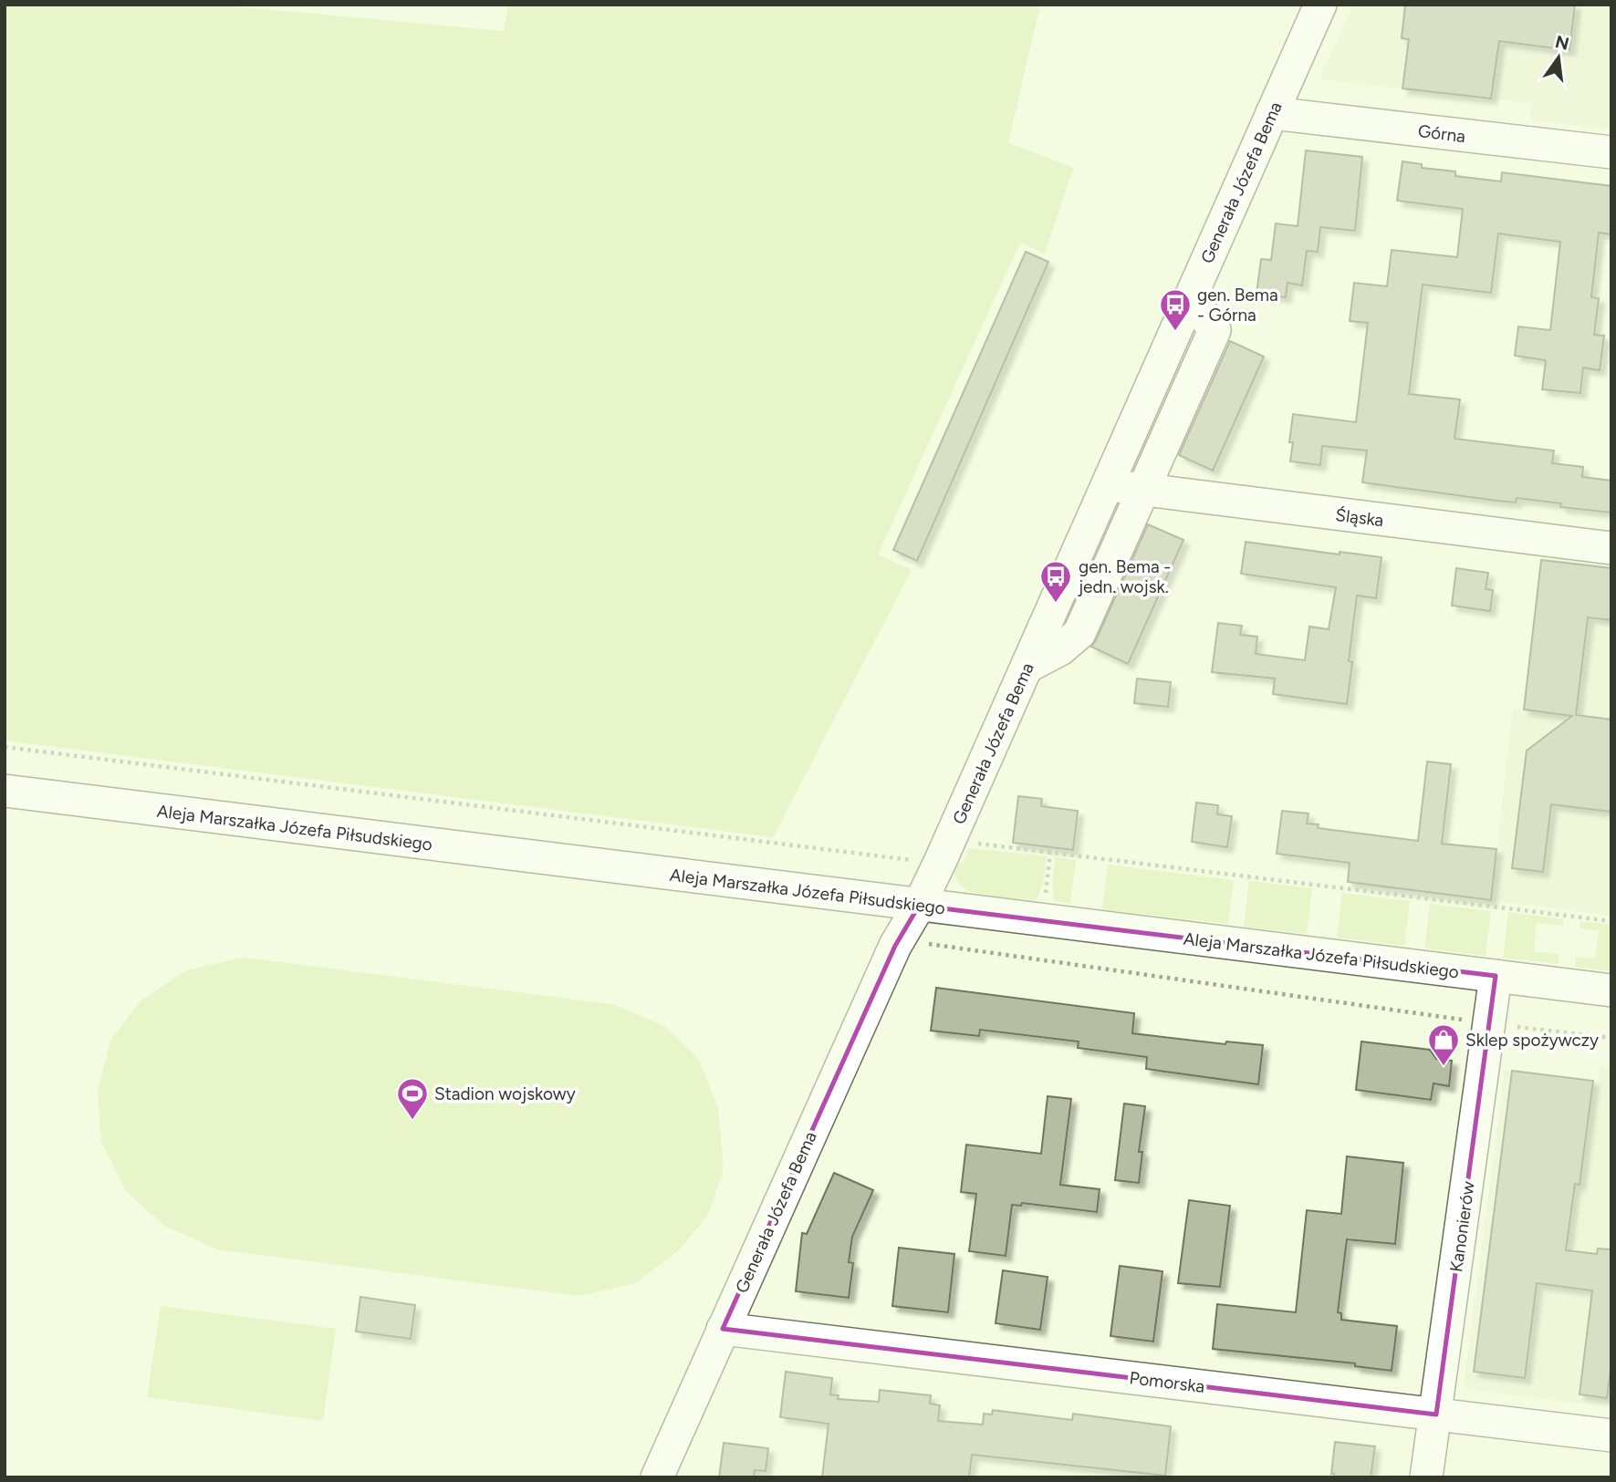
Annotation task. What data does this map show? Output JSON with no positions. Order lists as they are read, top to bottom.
{
  "streets": {
    "street": [
      "Górna",
      "Generała Józefa Bema",
      "Śląska",
      "Aleja Marszałka Józefa Piłsudskiego",
      "Kanonierów",
      "Pomorska"
    ]
  },
  "crossings": [
    ["Górna", "Generała Józefa Bema"],
    ["Generała Józefa Bema", "Śląska"],
    ["Generała Józefa Bema", "Aleja Marszałka Józefa Piłsudskiego"],
    ["Generała Józefa Bema", "Pomorska"],
    ["Aleja Marszałka Józefa Piłsudskiego", "Kanonierów"],
    ["Kanonierów", "Pomorska"]
  ],
  "places": {
    "bus stop": ["gen. Bema - Górna", "gen. Bema - jedn. wojsk."],
    "shop": ["Sklep spożywczy"],
    "sports": ["Stadion wojskowy"]
  },
  "north": "top"
}
